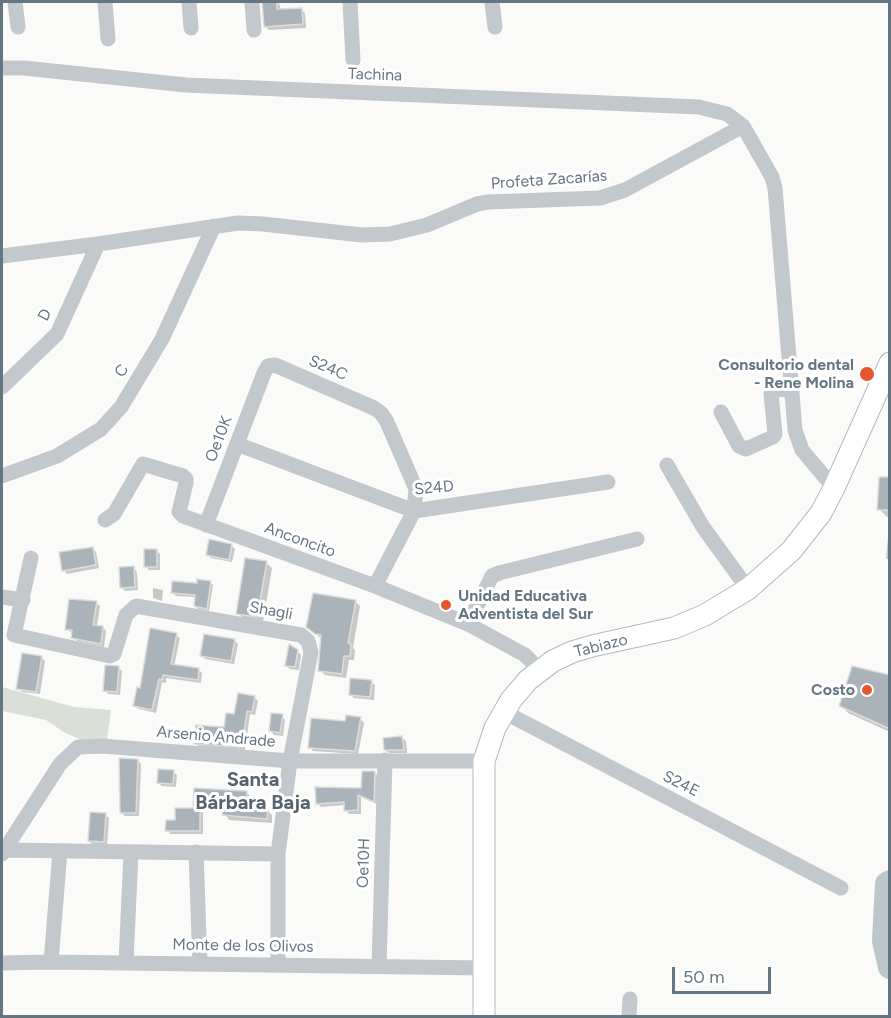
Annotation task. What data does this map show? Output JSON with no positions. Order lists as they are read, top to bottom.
{
  "streets": {
    "street": [
      "Tachina",
      "Profeta Zacarías",
      "D",
      "S24C",
      "C",
      "Oe10K",
      "S24D",
      "Anconcito",
      "Shagli",
      "Tabiazo",
      "Arsenio Andrade",
      "S24E",
      "Oe10H",
      "Monte de los Olivos"
    ]
  },
  "crossings": [
    ["Tachina", "Profeta Zacarías"],
    ["Profeta Zacarías", "D"],
    ["Profeta Zacarías", "C"],
    ["S24C", "Oe10K"],
    ["S24C", "S24D"],
    ["Oe10K", "S24D"],
    ["Oe10K", "Anconcito"],
    ["Anconcito", "Tabiazo"],
    ["Shagli", "Arsenio Andrade"],
    ["Shagli", "Monte de los Olivos"],
    ["Tabiazo", "Arsenio Andrade"],
    ["Tabiazo", "S24E"],
    ["Tabiazo", "Monte de los Olivos"],
    ["Arsenio Andrade", "Oe10H"],
    ["Oe10H", "Monte de los Olivos"]
  ],
  "districts": ["Santa Bárbara Baja"],
  "places": ["Consultorio dental - Rene Molina", "Unidad Educativa Adventista del Sur", "Costo"],
  "scale_bar": "50 m"
}
